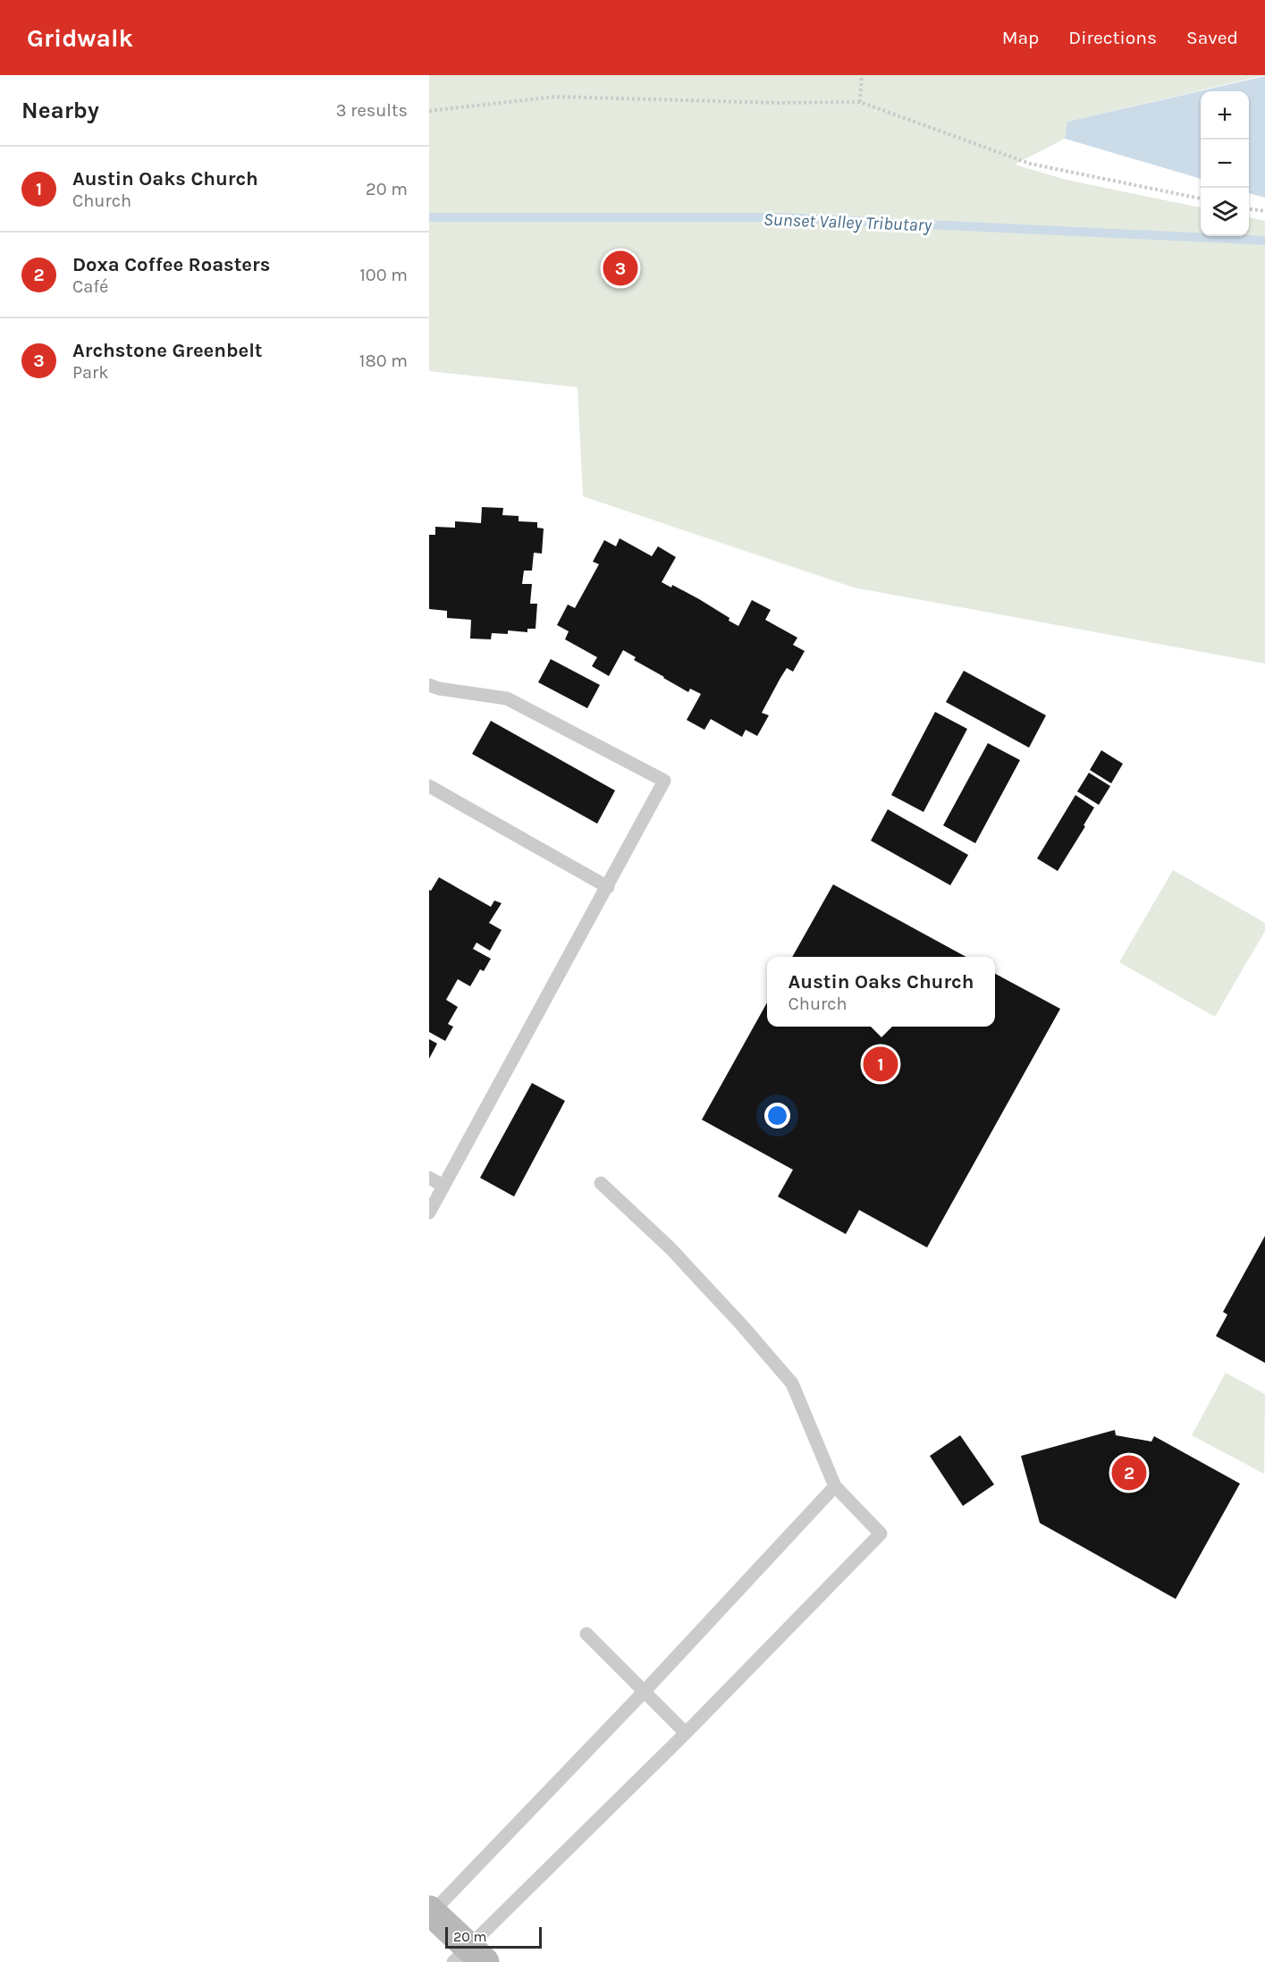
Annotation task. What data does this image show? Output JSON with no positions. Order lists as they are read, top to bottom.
{
  "water": ["Sunset Valley Tributary"],
  "scale_bar": "20 m",
  "page": {
    "header": "Gridwalk",
    "nav": ["Map", "Directions", "Saved"],
    "heading": ["Nearby", "3 results"],
    "map_buttons": ["+", "−"],
    "list": [
      {
        "mark": "1",
        "name": "Austin Oaks Church",
        "note": "Church",
        "value": "20 m"
      },
      {
        "mark": "2",
        "name": "Doxa Coffee Roasters",
        "note": "Café",
        "value": "100 m"
      },
      {
        "mark": "3",
        "name": "Archstone Greenbelt",
        "note": "Park",
        "value": "180 m"
      }
    ],
    "pins": ["3", "1", "2"],
    "popup": ["Austin Oaks Church", "Church"],
    "scale": "20 m"
  }
}
